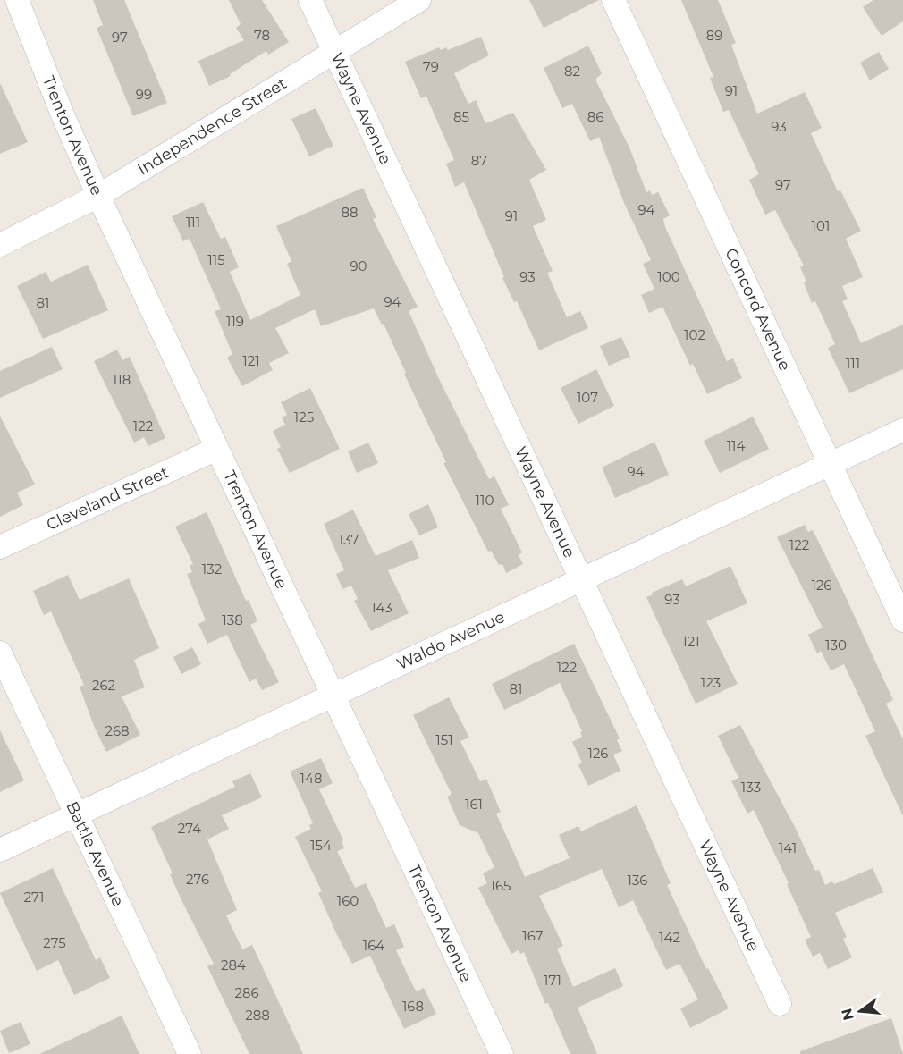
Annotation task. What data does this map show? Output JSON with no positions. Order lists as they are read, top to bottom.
{
  "streets": {
    "street": [
      "Wayne Avenue",
      "Independence Street",
      "Trenton Avenue",
      "Concord Avenue",
      "Cleveland Street",
      "Waldo Avenue",
      "Battle Avenue"
    ]
  },
  "crossings": [
    ["Wayne Avenue", "Independence Street"],
    ["Wayne Avenue", "Waldo Avenue"],
    ["Independence Street", "Trenton Avenue"],
    ["Trenton Avenue", "Cleveland Street"],
    ["Trenton Avenue", "Waldo Avenue"],
    ["Concord Avenue", "Waldo Avenue"],
    ["Waldo Avenue", "Battle Avenue"]
  ],
  "house_numbers": [
    "78",
    "89",
    "97",
    "79",
    "82",
    "91",
    "99",
    "85",
    "86",
    "93",
    "87",
    "97",
    "94",
    "88",
    "91",
    "111",
    "101",
    "115",
    "90",
    "93",
    "100",
    "94",
    "81",
    "119",
    "102",
    "121",
    "111",
    "118",
    "107",
    "125",
    "122",
    "114",
    "94",
    "110",
    "137",
    "122",
    "132",
    "126",
    "93",
    "143",
    "138",
    "121",
    "130",
    "122",
    "123",
    "262",
    "81",
    "268",
    "151",
    "126",
    "148",
    "133",
    "161",
    "274",
    "154",
    "141",
    "276",
    "136",
    "165",
    "271",
    "160",
    "167",
    "142",
    "275",
    "164",
    "284",
    "171",
    "286",
    "168",
    "288"
  ],
  "north": "left"
}
